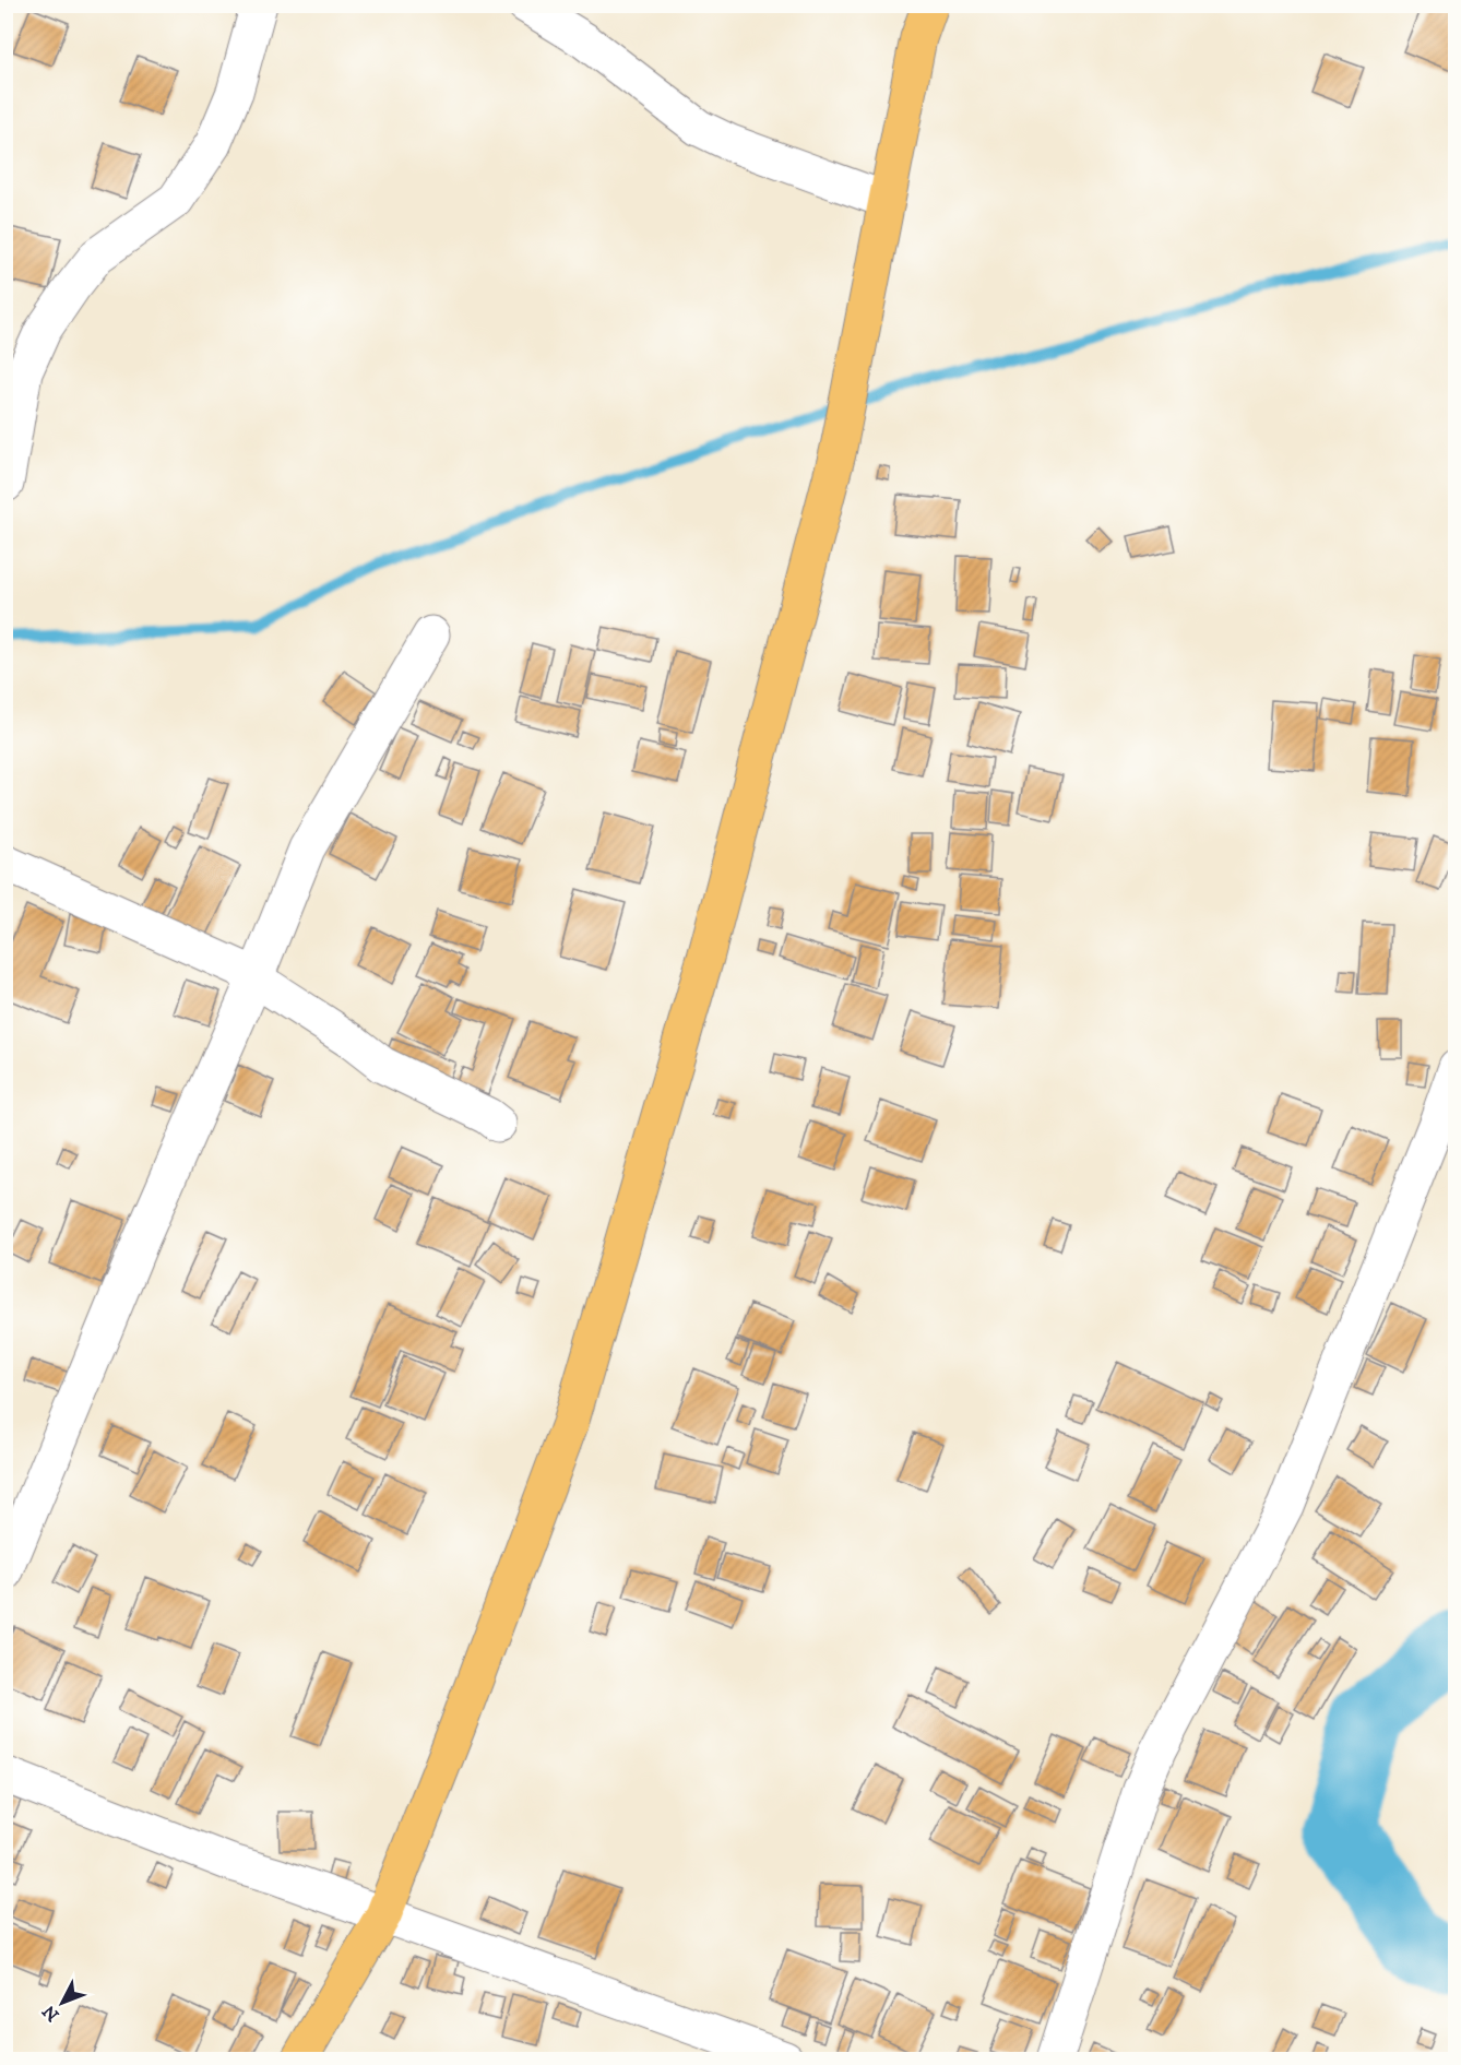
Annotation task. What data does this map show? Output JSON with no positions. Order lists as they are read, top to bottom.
{
  "north": "bottom left"
}
